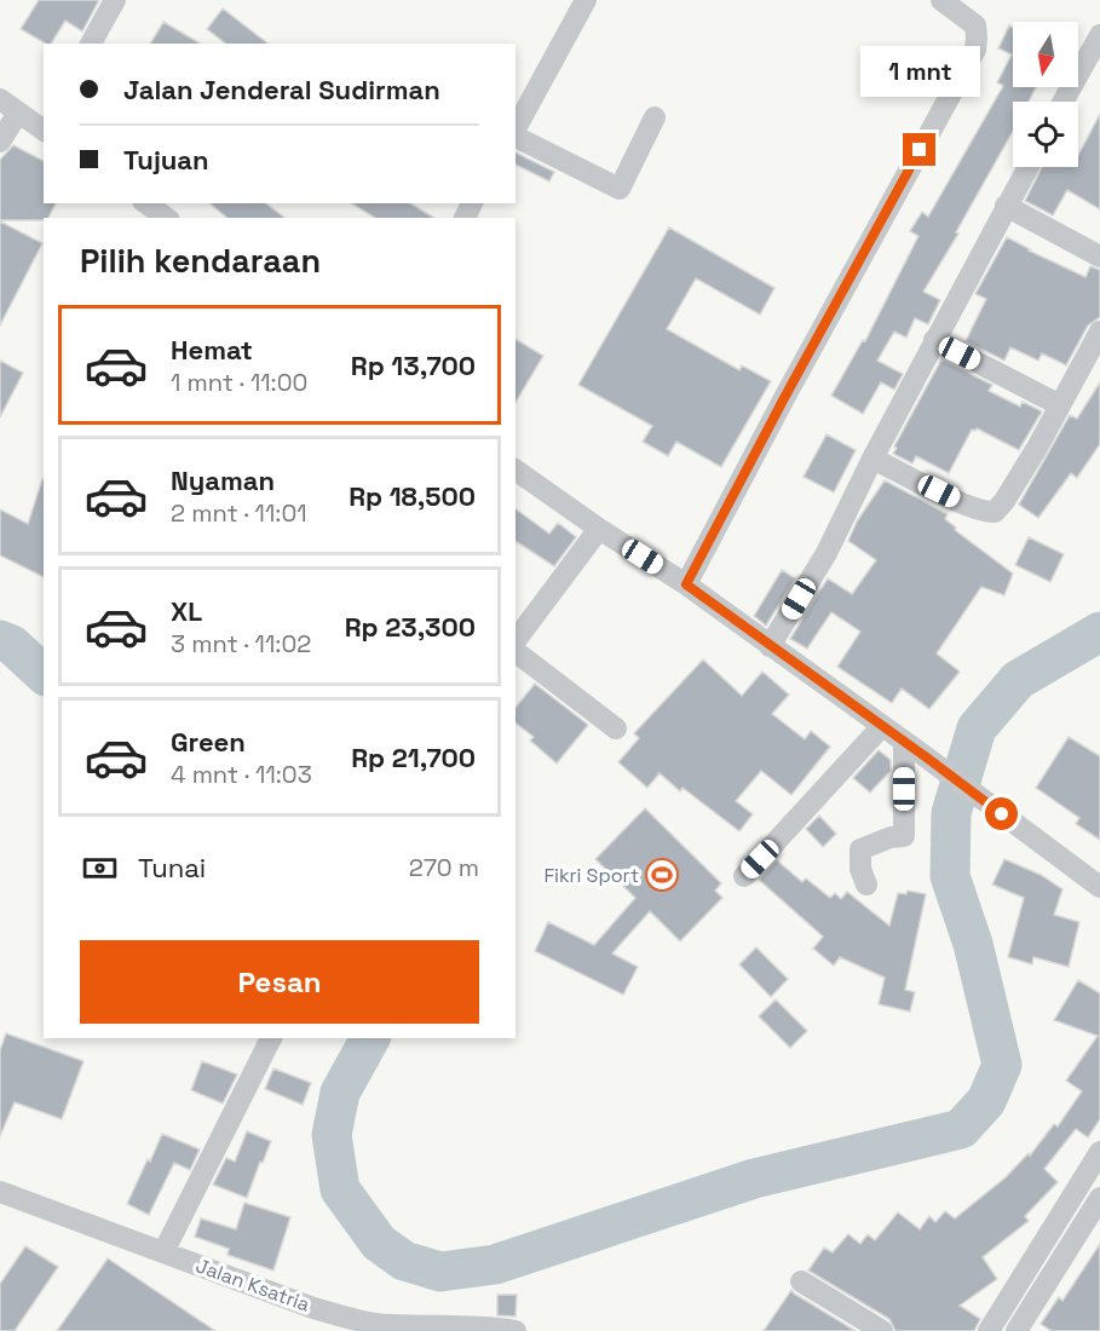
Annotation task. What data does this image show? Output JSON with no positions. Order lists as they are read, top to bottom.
{
  "streets": {
    "street": ["Jalan Ksatria"]
  },
  "places": {
    "sports": ["Fikri Sport"]
  },
  "north": "bottom",
  "page": {
    "banner": ["Jalan Jenderal Sudirman", "Tujuan"],
    "bubble": "1 mnt",
    "heading": "Pilih kendaraan",
    "list": [
      {
        "name": "Hemat",
        "note": "1 mnt · 11:00",
        "value": "Rp 13,700"
      },
      {
        "name": "Nyaman",
        "note": "2 mnt · 11:01",
        "value": "Rp 18,500"
      },
      {
        "name": "XL",
        "note": "3 mnt · 11:02",
        "value": "Rp 23,300"
      },
      {
        "name": "Green",
        "note": "4 mnt · 11:03",
        "value": "Rp 21,700"
      }
    ],
    "pay": ["Tunai", "270 m"],
    "buttons": "Pesan"
  }
}
